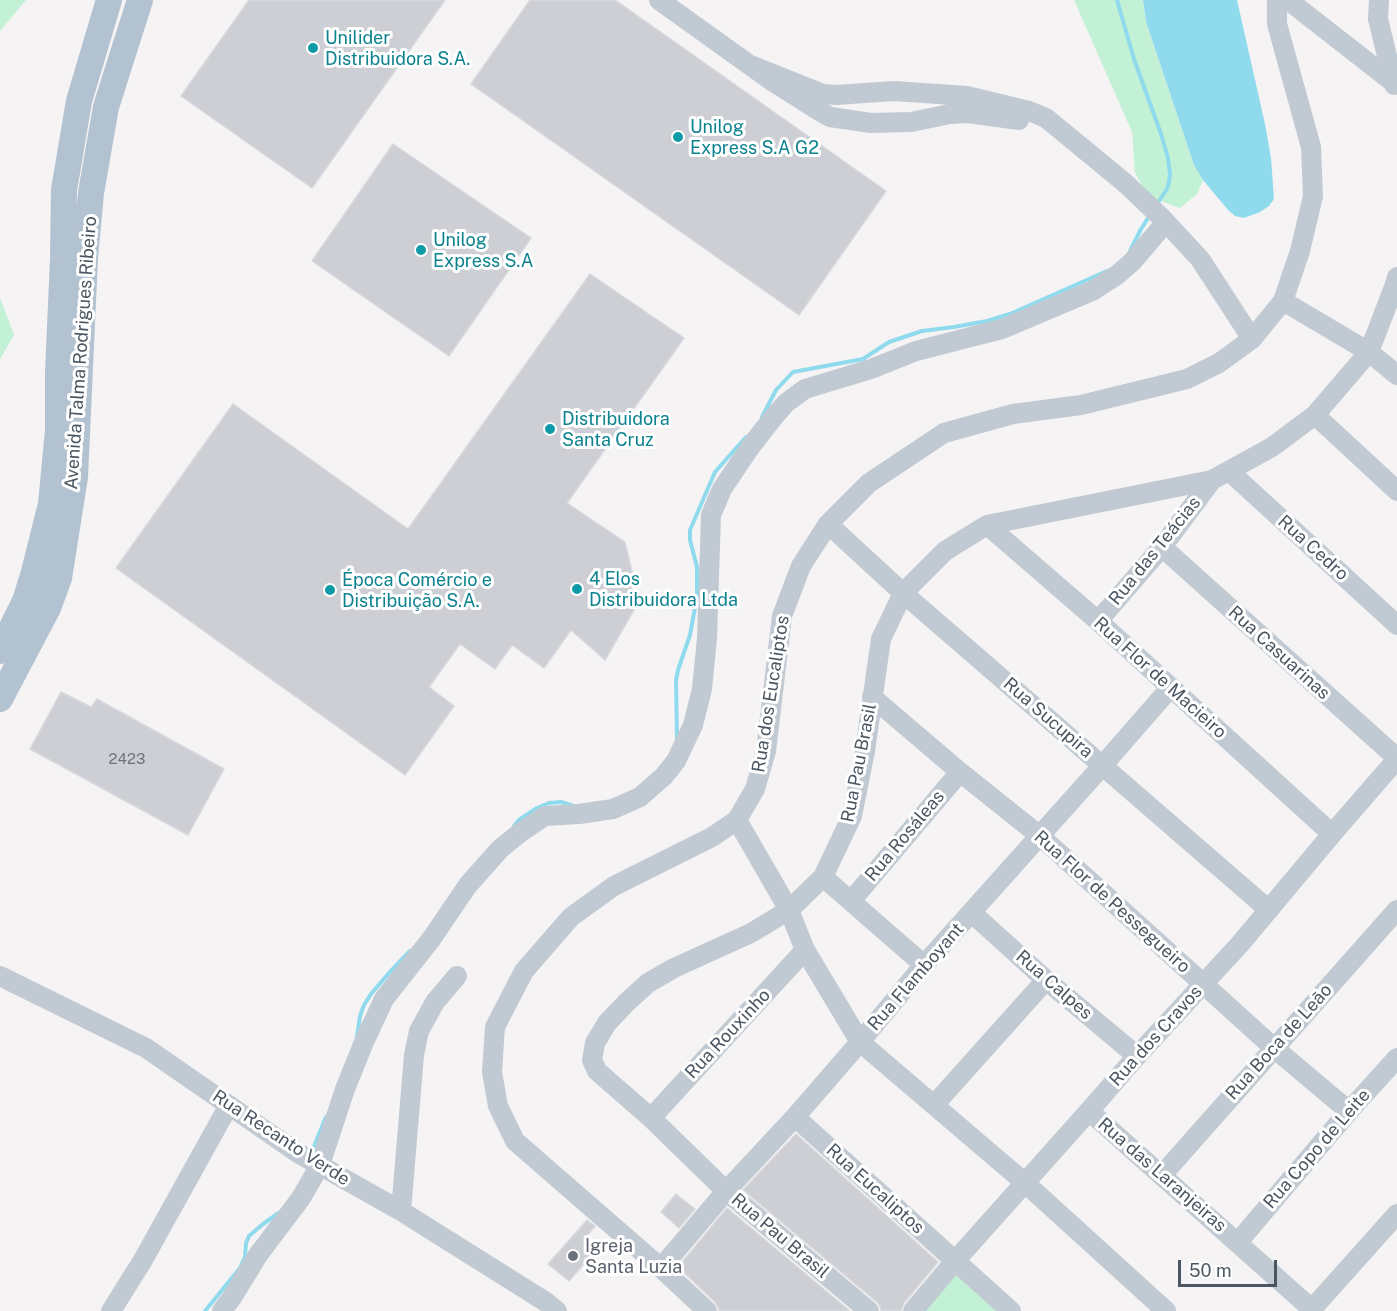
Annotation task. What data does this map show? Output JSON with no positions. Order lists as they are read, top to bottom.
{
  "streets": {
    "main road": ["Avenida Talma Rodrigues Ribeiro"],
    "street": [
      "Rua Cedro",
      "Rua das Teácias",
      "Rua Casuarinas",
      "Rua Flor de Macieiro",
      "Rua dos Eucaliptos",
      "Rua Sucupira",
      "Rua Pau Brasil",
      "Rua Rosáleas",
      "Rua Flor de Pessegueiro",
      "Rua Flamboyant",
      "Rua Calpes",
      "Rua Rouxinho",
      "Rua dos Cravos",
      "Rua Boca de Leão",
      "Rua Recanto Verde",
      "Rua Copo de Leite",
      "Rua das Laranjeiras",
      "Rua Eucaliptos"
    ]
  },
  "crossings": [
    ["Rua Cedro", "Rua das Teácias"],
    ["Rua Cedro", "Rua Pau Brasil"],
    ["Rua das Teácias", "Rua Casuarinas"],
    ["Rua das Teácias", "Rua Flor de Macieiro"],
    ["Rua das Teácias", "Rua Pau Brasil"],
    ["Rua Casuarinas", "Rua dos Cravos"],
    ["Rua Flor de Macieiro", "Rua Pau Brasil"],
    ["Rua Flor de Macieiro", "Rua Flamboyant"],
    ["Rua Flor de Macieiro", "Rua dos Cravos"],
    ["Rua dos Eucaliptos", "Rua Sucupira"],
    ["Rua dos Eucaliptos", "Rua Flamboyant"],
    ["Rua Sucupira", "Rua Pau Brasil"],
    ["Rua Sucupira", "Rua Flamboyant"],
    ["Rua Sucupira", "Rua dos Cravos"],
    ["Rua Pau Brasil", "Rua Flor de Pessegueiro"],
    ["Rua Pau Brasil", "Rua Flamboyant"],
    ["Rua Pau Brasil", "Rua Rouxinho"],
    ["Rua Rosáleas", "Rua Flor de Pessegueiro"],
    ["Rua Flor de Pessegueiro", "Rua Flamboyant"],
    ["Rua Flor de Pessegueiro", "Rua dos Cravos"],
    ["Rua Flor de Pessegueiro", "Rua Boca de Leão"],
    ["Rua Flor de Pessegueiro", "Rua Copo de Leite"],
    ["Rua Flamboyant", "Rua Calpes"],
    ["Rua Flamboyant", "Rua Eucaliptos"],
    ["Rua Calpes", "Rua dos Cravos"],
    ["Rua dos Cravos", "Rua das Laranjeiras"],
    ["Rua dos Cravos", "Rua Eucaliptos"],
    ["Rua Boca de Leão", "Rua das Laranjeiras"],
    ["Rua Copo de Leite", "Rua das Laranjeiras"]
  ],
  "places": [
    "Unilider Distribuidora S.A.",
    "Unilog Express S.A G2",
    "Unilog Express S.A",
    "Distribuidora Santa Cruz",
    "4 Elos Distribuidora Ltda",
    "Época Comércio e Distribuição S.A.",
    "Igreja Santa Luzia"
  ],
  "house_numbers": ["2423"],
  "scale_bar": "50 m"
}
